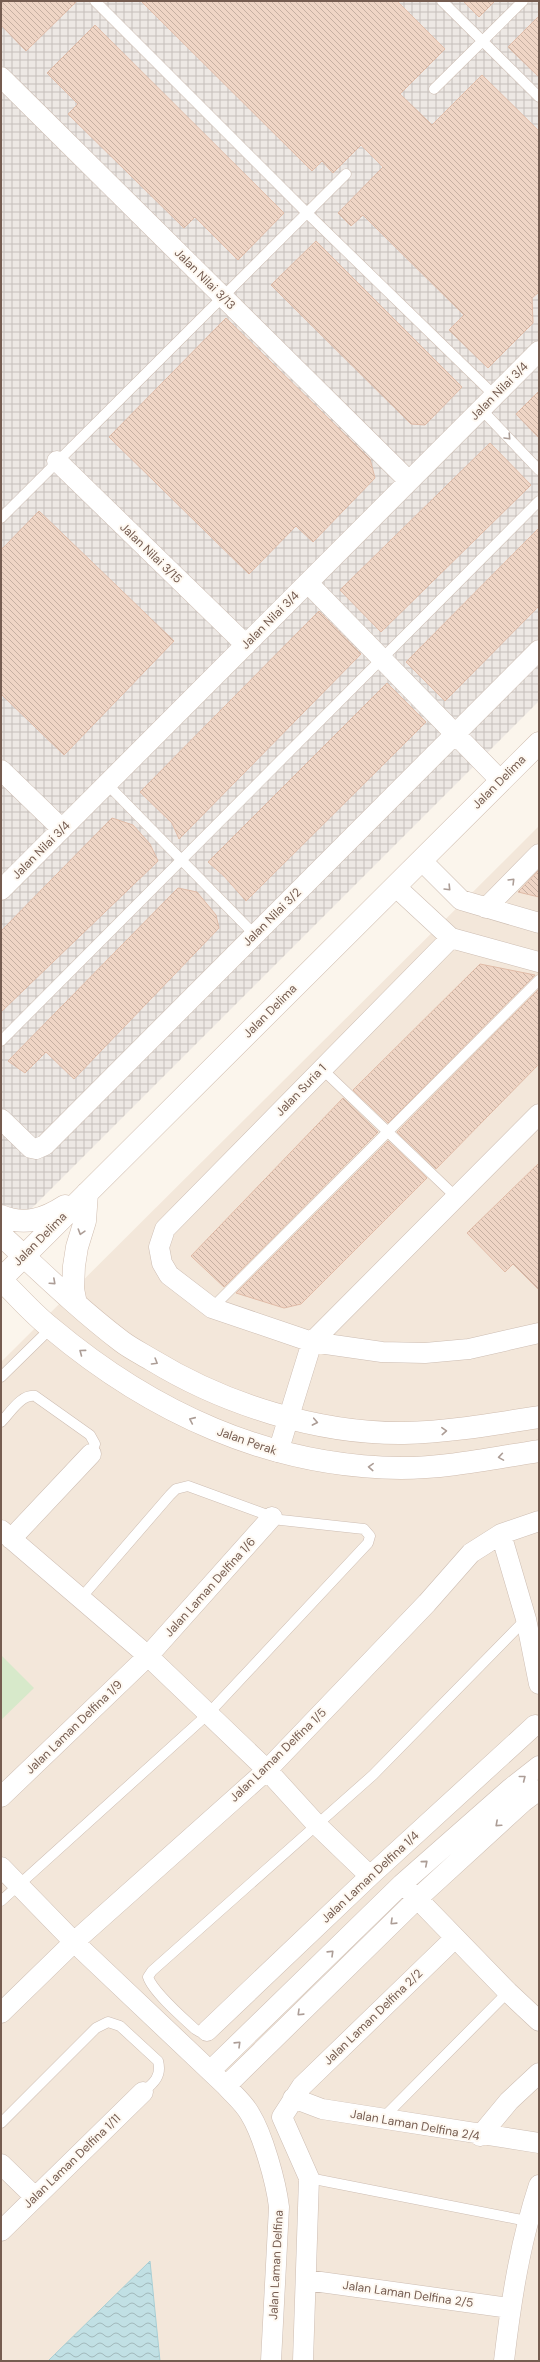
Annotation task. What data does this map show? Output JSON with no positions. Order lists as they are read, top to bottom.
{
  "streets": {
    "main road": ["Jalan Delima", "Jalan Perak"],
    "street": [
      "Jalan Nilai 3/13",
      "Jalan Nilai 3/4",
      "Jalan Nilai 3/15",
      "Jalan Nilai 3/2",
      "Jalan Suria 1",
      "Jalan Laman Delfina 1/6",
      "Jalan Laman Delfina 1/9",
      "Jalan Laman Delfina 1/5",
      "Jalan Laman Delfina 1/4",
      "Jalan Laman Delfina 2/2",
      "Jalan Laman Delfina 2/4",
      "Jalan Laman Delfina 1/11",
      "Jalan Laman Delfina",
      "Jalan Laman Delfina 2/5"
    ]
  },
  "crossings": [
    ["Jalan Nilai 3/13", "Jalan Nilai 3/4"],
    ["Jalan Nilai 3/4", "Jalan Nilai 3/15"],
    ["Jalan Delima", "Jalan Perak"],
    ["Jalan Laman Delfina 1/6", "Jalan Laman Delfina 1/9"],
    ["Jalan Laman Delfina 1/5", "Jalan Laman Delfina"],
    ["Jalan Laman Delfina 2/2", "Jalan Laman Delfina 2/4"]
  ]
}
